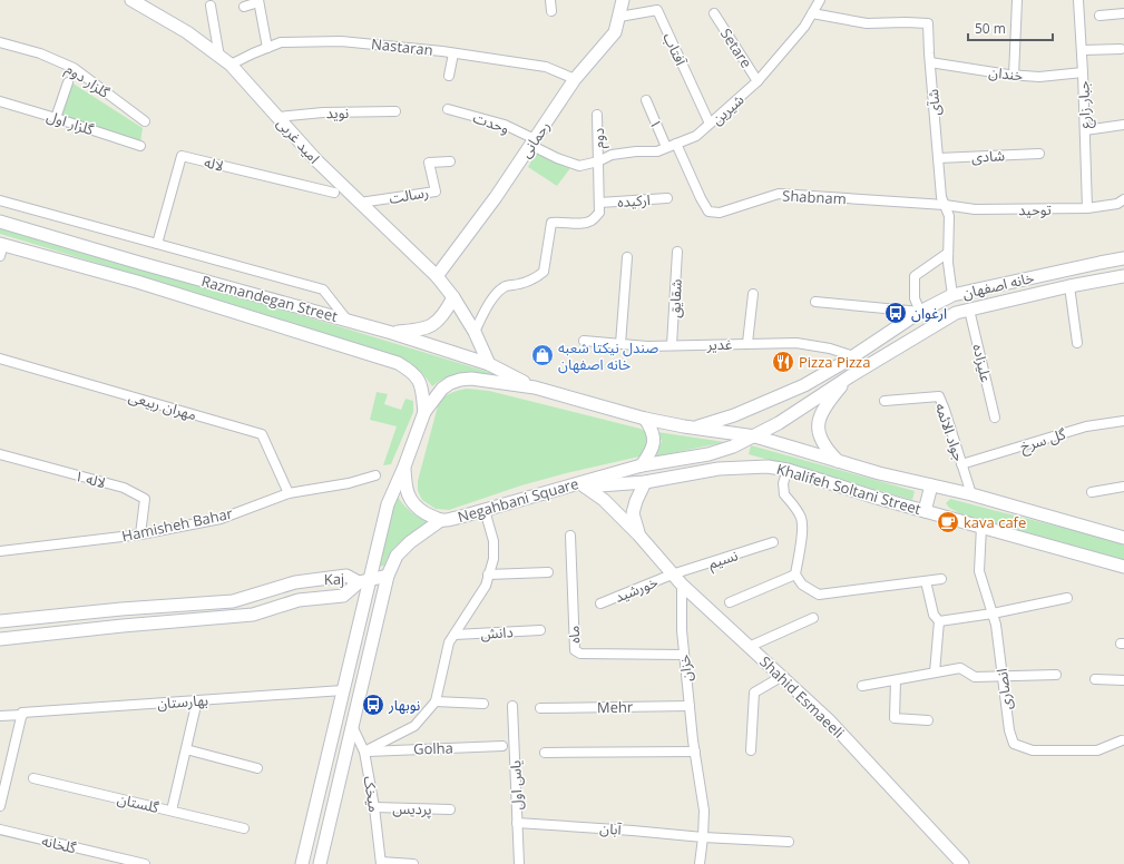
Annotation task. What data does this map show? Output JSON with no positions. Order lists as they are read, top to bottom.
{
  "streets": {
    "main road": [
      "رحمانی",
      "امید غربی",
      "خانه اصفهان",
      "Razmandegan Street",
      "Khalifeh Soltani Street",
      "Negahbani Square",
      "Kaj",
      "Shahid Esmaeeli"
    ],
    "street": [
      "Nastaran",
      "Setare",
      "آفتاب",
      "خندان",
      "گلزار دوم",
      "شآی",
      "جبار زارع",
      "شیرین",
      "نوید",
      "گلزار اول",
      "وحدت",
      "۱",
      "دوم",
      "شادی",
      "لاله",
      "رسالت",
      "Shabnam",
      "ارکیده",
      "توحید",
      "شقایق",
      "غدیر",
      "علیزاده",
      "مهران ربیعی",
      "جواد الائمه",
      "گل سرخ",
      "لاله ۱",
      "Hamisheh Bahar",
      "نسیم",
      "خورشید",
      "دانش",
      "ماه",
      "خزان",
      "انصاری",
      "بهارستان",
      "Mehr",
      "Golha",
      "یاس اول",
      "میخک",
      "گلستان",
      "پردیس",
      "آبان",
      "گلخانه"
    ]
  },
  "crossings": [
    ["Nastaran", "رحمانی"],
    ["Nastaran", "امید غربی"],
    ["Setare", "شیرین"],
    ["آفتاب", "شیرین"],
    ["آفتاب", "رحمانی"],
    ["خندان", "شآی"],
    ["خندان", "جبار زارع"],
    ["شآی", "شیرین"],
    ["شآی", "شادی"],
    ["شآی", "Shabnam"],
    ["شآی", "توحید"],
    ["شآی", "خانه اصفهان"],
    ["جبار زارع", "توحید"],
    ["شیرین", "وحدت"],
    ["شیرین", "۱"],
    ["شیرین", "دوم"],
    ["شیرین", "رحمانی"],
    ["شیرین", "Shabnam"],
    ["نوید", "امید غربی"],
    ["وحدت", "رحمانی"],
    ["رحمانی", "امید غربی"],
    ["امید غربی", "رسالت"],
    ["امید غربی", "Razmandegan Street"],
    ["Shabnam", "توحید"],
    ["خانه اصفهان", "غدیر"],
    ["خانه اصفهان", "علیزاده"],
    ["خانه اصفهان", "Khalifeh Soltani Street"],
    ["خانه اصفهان", "Negahbani Square"],
    ["Razmandegan Street", "Negahbani Square"],
    ["شقایق", "غدیر"],
    ["مهران ربیعی", "Hamisheh Bahar"],
    ["جواد الائمه", "گل سرخ"],
    ["جواد الائمه", "Khalifeh Soltani Street"],
    ["لاله ۱", "Hamisheh Bahar"],
    ["Khalifeh Soltani Street", "Negahbani Square"],
    ["Khalifeh Soltani Street", "انصاری"],
    ["Khalifeh Soltani Street", "Shahid Esmaeeli"],
    ["نسیم", "خورشید"],
    ["نسیم", "Shahid Esmaeeli"],
    ["خورشید", "Shahid Esmaeeli"],
    ["ماه", "خزان"],
    ["خزان", "Shahid Esmaeeli"],
    ["خزان", "Mehr"],
    ["خزان", "آبان"],
    ["Golha", "میخک"],
    ["یاس اول", "آبان"],
    ["میخک", "پردیس"]
  ],
  "places": {
    "bus stop": ["ارغوان", "نوبهار"],
    "shop": ["صندل نیکتا شعبه خانه اصفهان"],
    "restaurant": ["Pizza Pizza"],
    "cafe": ["kava cafe"]
  },
  "scale_bar": "50 m"
}
